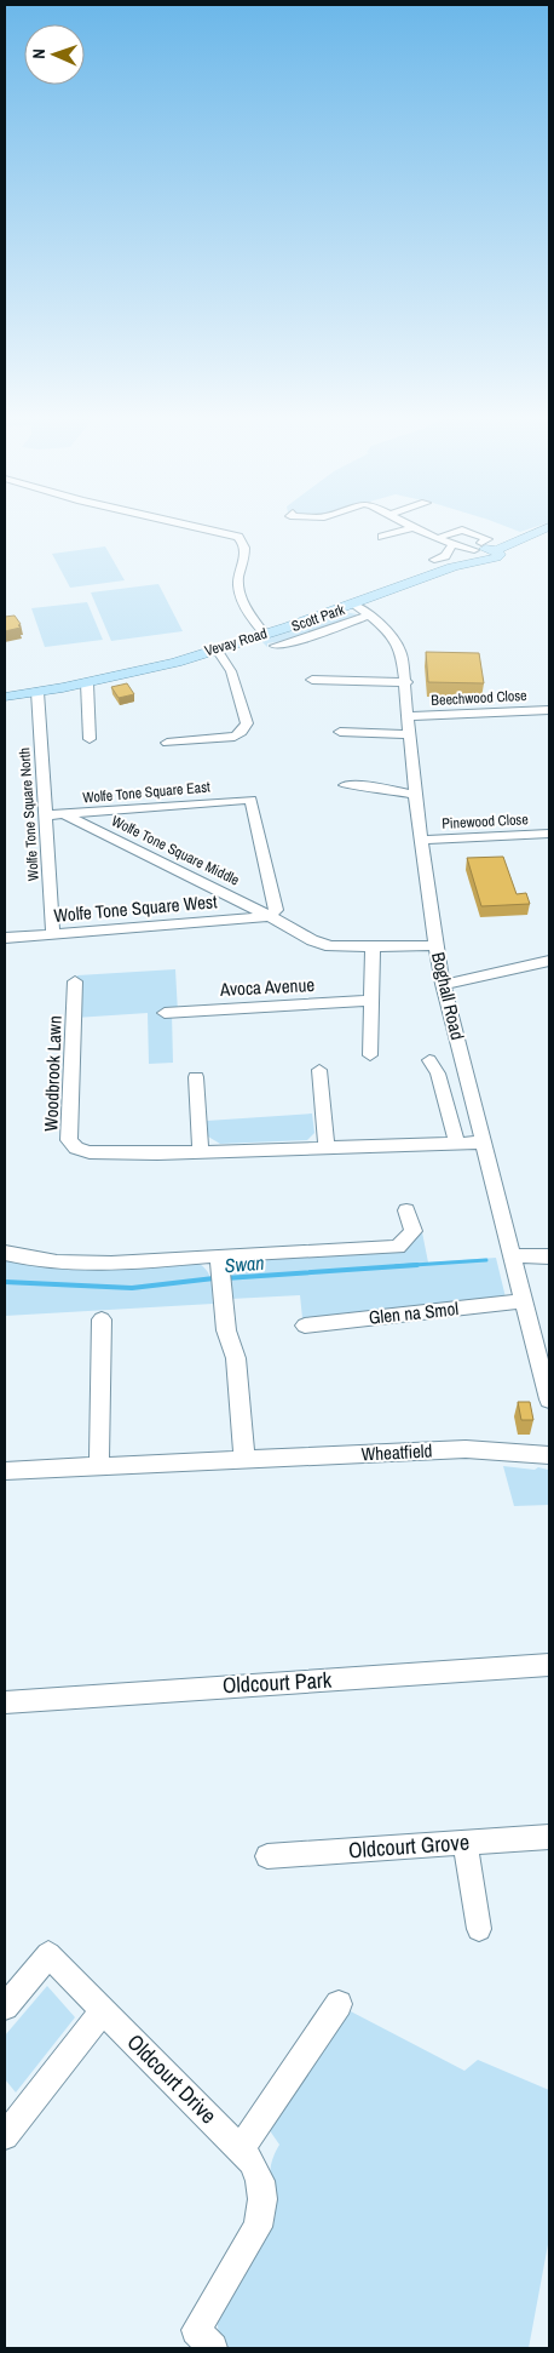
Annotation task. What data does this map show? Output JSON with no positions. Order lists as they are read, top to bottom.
{
  "streets": {
    "main road": ["Vevay Road"],
    "street": [
      "Scott Park",
      "Beechwood Close",
      "Wolfe Tone Square East",
      "Wolfe Tone Square North",
      "Pinewood Close",
      "Wolfe Tone Square Middle",
      "Wolfe Tone Square West",
      "Avoca Avenue",
      "Boghall Road",
      "Woodbrook Lawn",
      "Glen na Smol",
      "Wheatfield",
      "Oldcourt Park",
      "Oldcourt Grove",
      "Oldcourt Drive"
    ]
  },
  "crossings": [
    ["Scott Park", "Boghall Road"],
    ["Vevay Road", "Wolfe Tone Square North"],
    ["Vevay Road", "Boghall Road"],
    ["Beechwood Close", "Boghall Road"],
    ["Wolfe Tone Square East", "Wolfe Tone Square North"],
    ["Wolfe Tone Square East", "Wolfe Tone Square Middle"],
    ["Wolfe Tone Square North", "Wolfe Tone Square West"],
    ["Pinewood Close", "Boghall Road"],
    ["Wolfe Tone Square Middle", "Wolfe Tone Square West"],
    ["Boghall Road", "Woodbrook Lawn"],
    ["Boghall Road", "Glen na Smol"]
  ],
  "water": ["Swan"],
  "north": "left"
}
